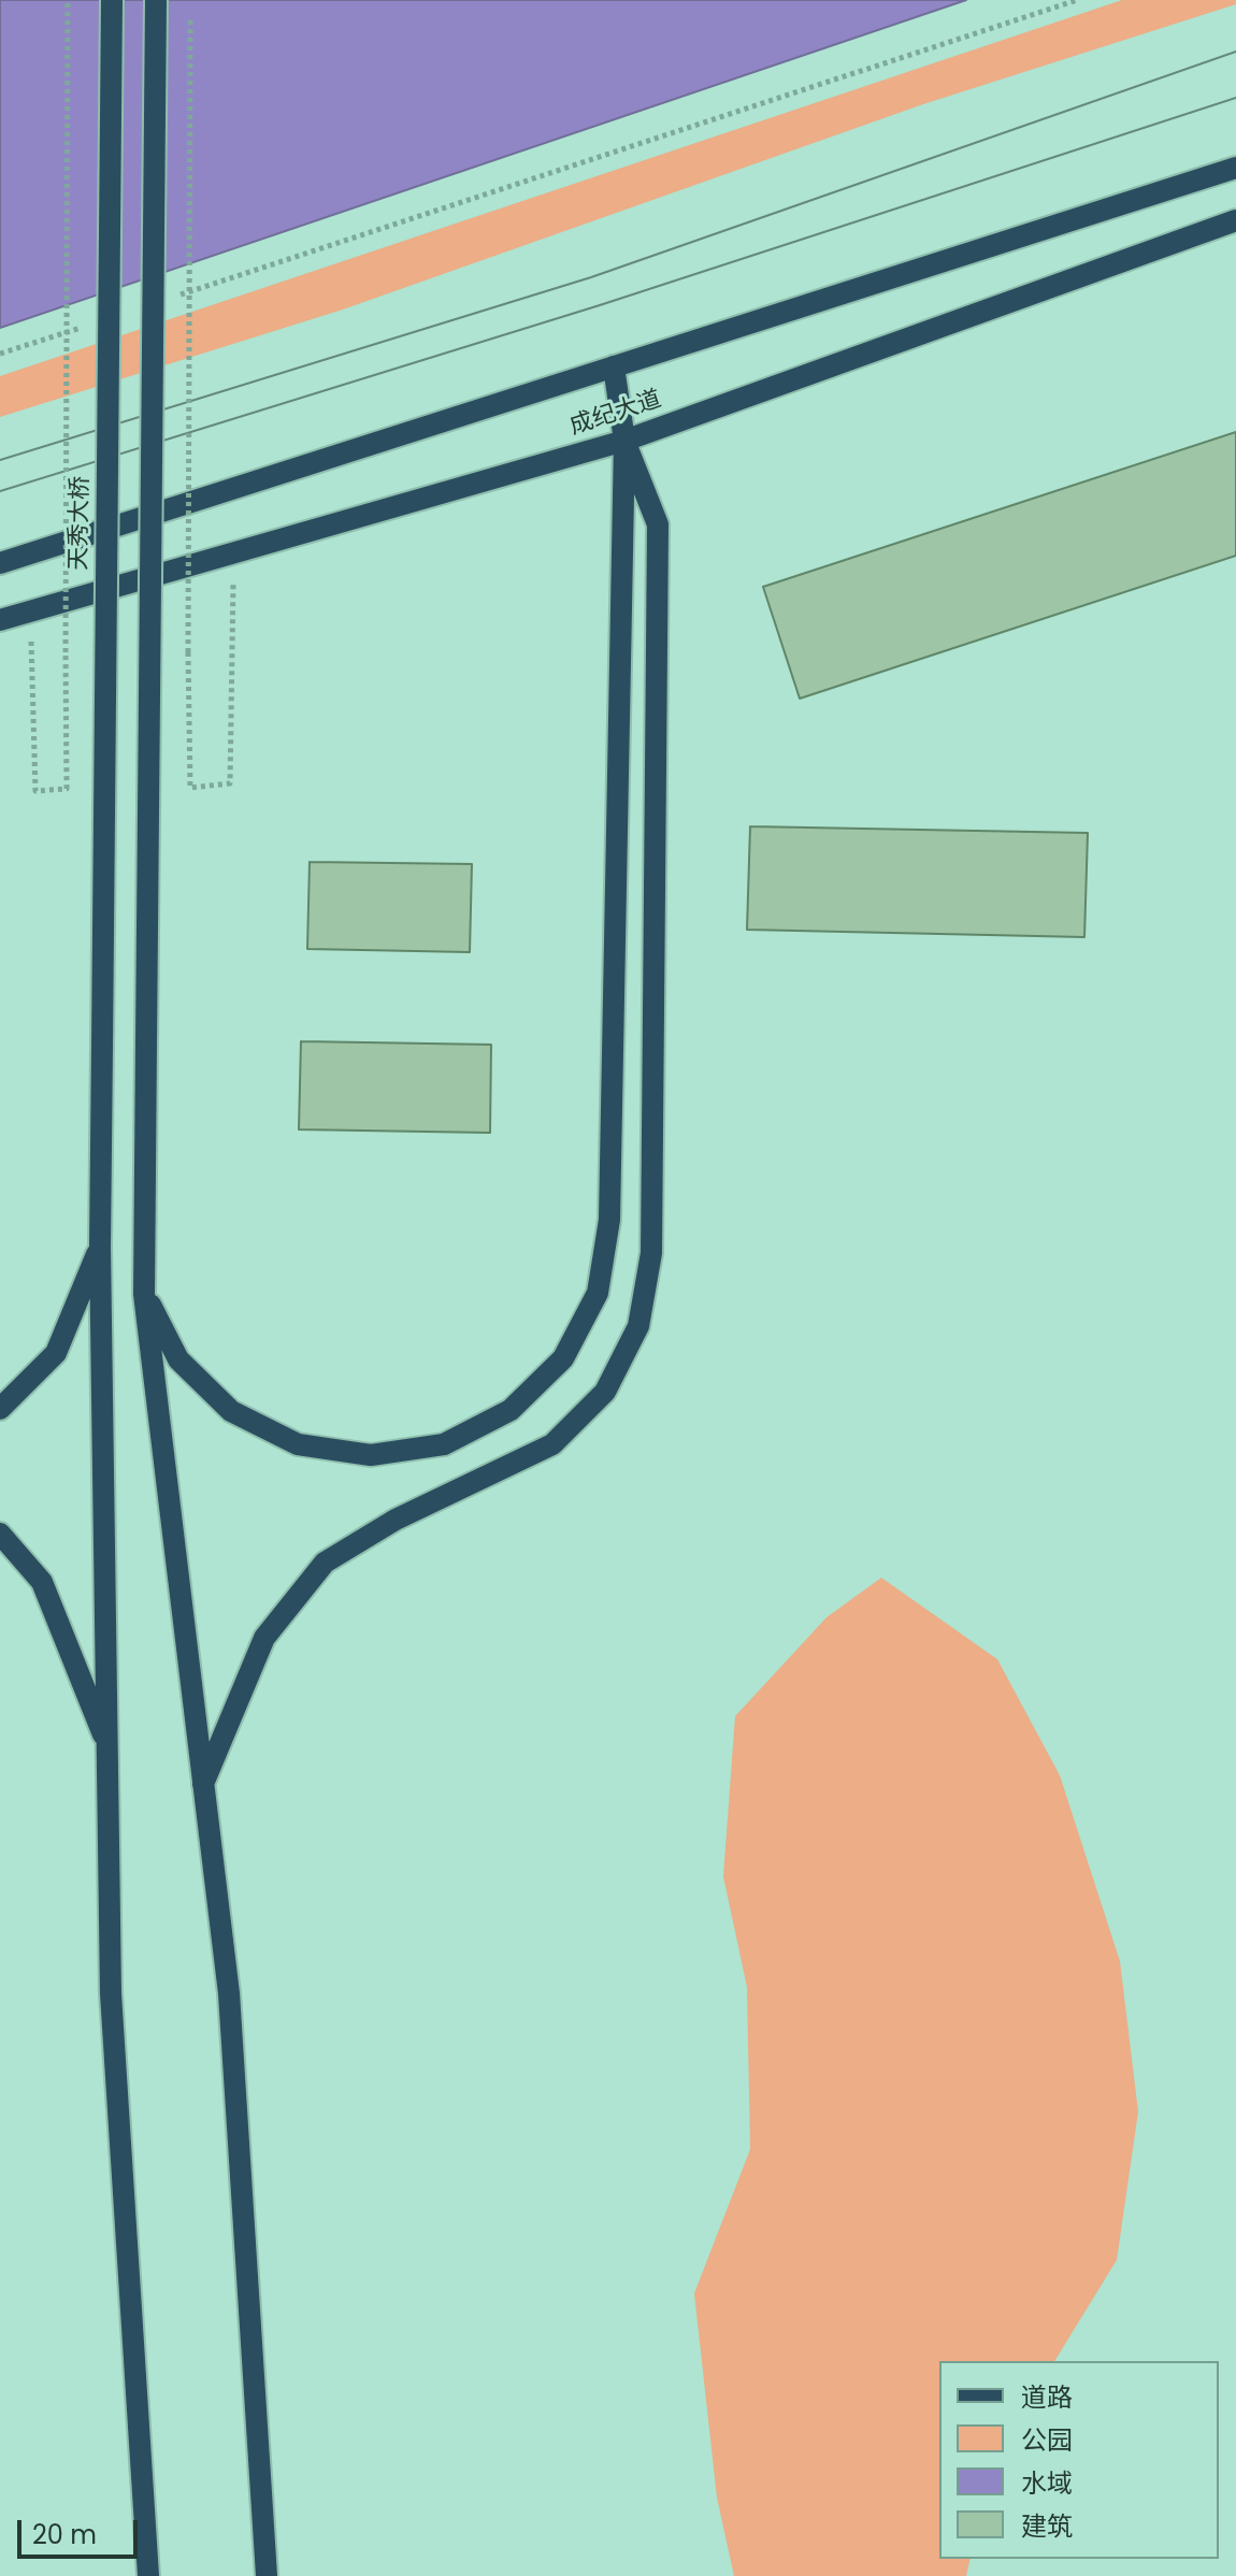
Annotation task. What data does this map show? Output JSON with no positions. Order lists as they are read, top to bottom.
{
  "streets": {
    "main road": ["成纪大道", "天秀大桥"]
  },
  "crossings": [
    ["成纪大道", "天秀大桥"]
  ],
  "legend": [
    "道路",
    "公园",
    "水域",
    "建筑"
  ],
  "scale_bar": "20 m"
}
